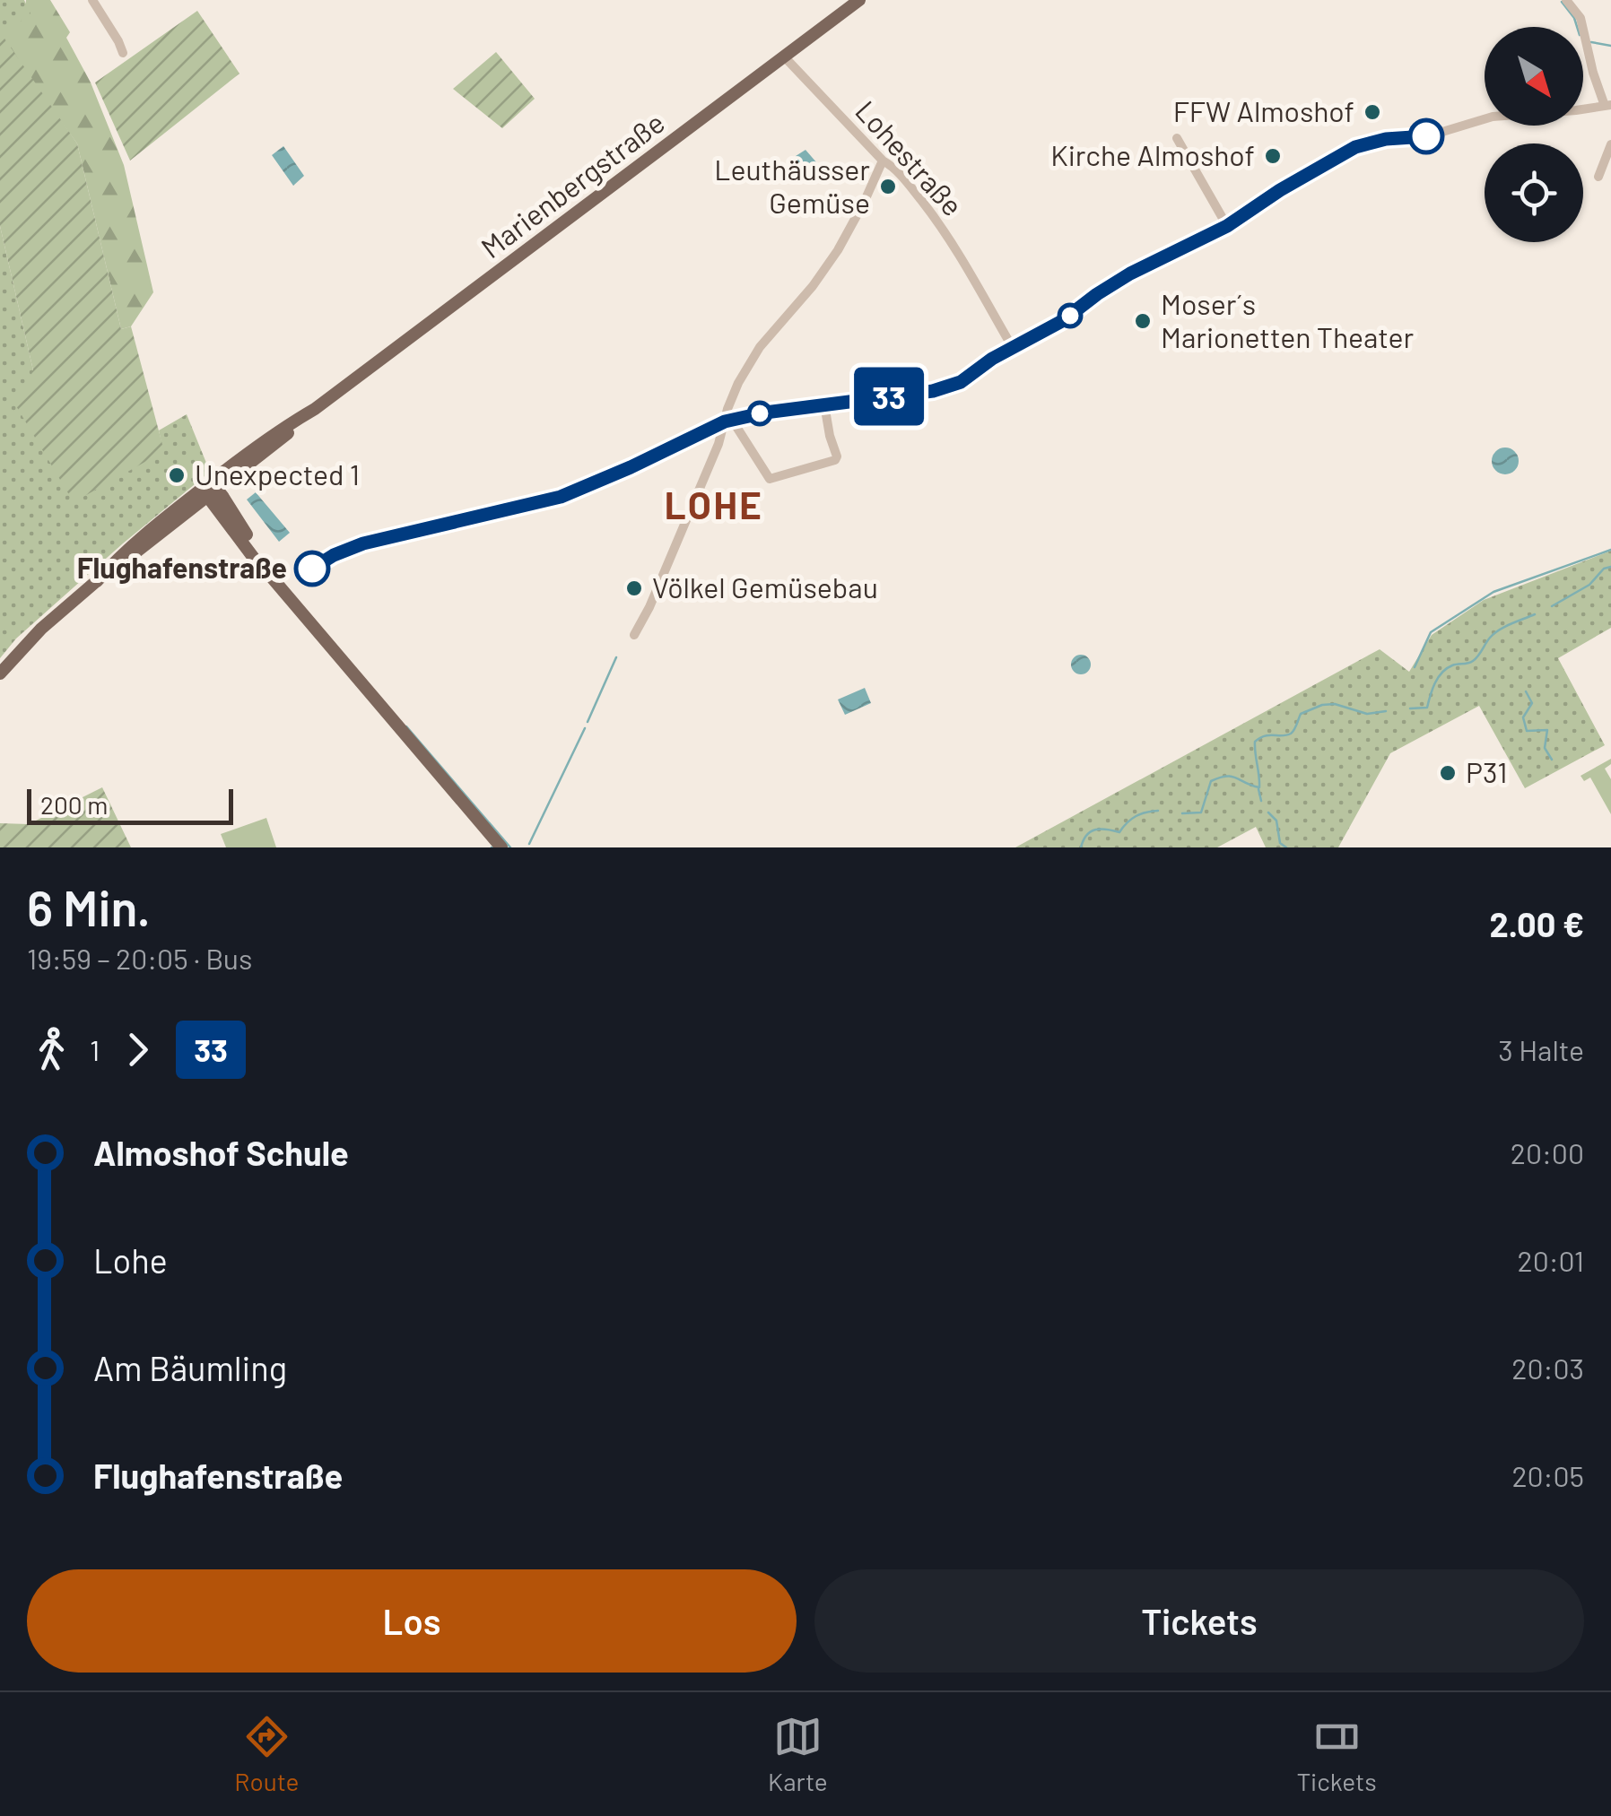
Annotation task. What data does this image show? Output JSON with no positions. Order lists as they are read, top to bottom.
{
  "streets": {
    "main road": ["Marienbergstraße"],
    "street": ["Lohestraße"]
  },
  "crossings": [
    ["Lohestraße", "Marienbergstraße"]
  ],
  "districts": ["LOHE"],
  "places": [
    "FFW Almoshof",
    "Kirche Almoshof",
    "Leuthäusser Gemüse",
    "Moser´s Marionetten Theater",
    "Unexpected 1",
    "Flughafenstraße",
    "Völkel Gemüsebau",
    "P31"
  ],
  "lines": ["bus line 33"],
  "scale_bar": "200 m",
  "north": "bottom right",
  "page": {
    "on_map": "33",
    "scale": "200 m",
    "heading": ["6 Min.", "19:59 – 20:05 · Bus", "2.00 €"],
    "legs": ["1", "33", "3 Halte"],
    "list": [
      {
        "name": "Almoshof Schule",
        "value": "20:00"
      },
      {
        "name": "Lohe",
        "value": "20:01"
      },
      {
        "name": "Am Bäumling",
        "value": "20:03"
      },
      {
        "name": "Flughafenstraße",
        "value": "20:05"
      }
    ],
    "buttons": ["Los", "Tickets"],
    "tabs": ["Route", "Karte", "Tickets"]
  }
}
